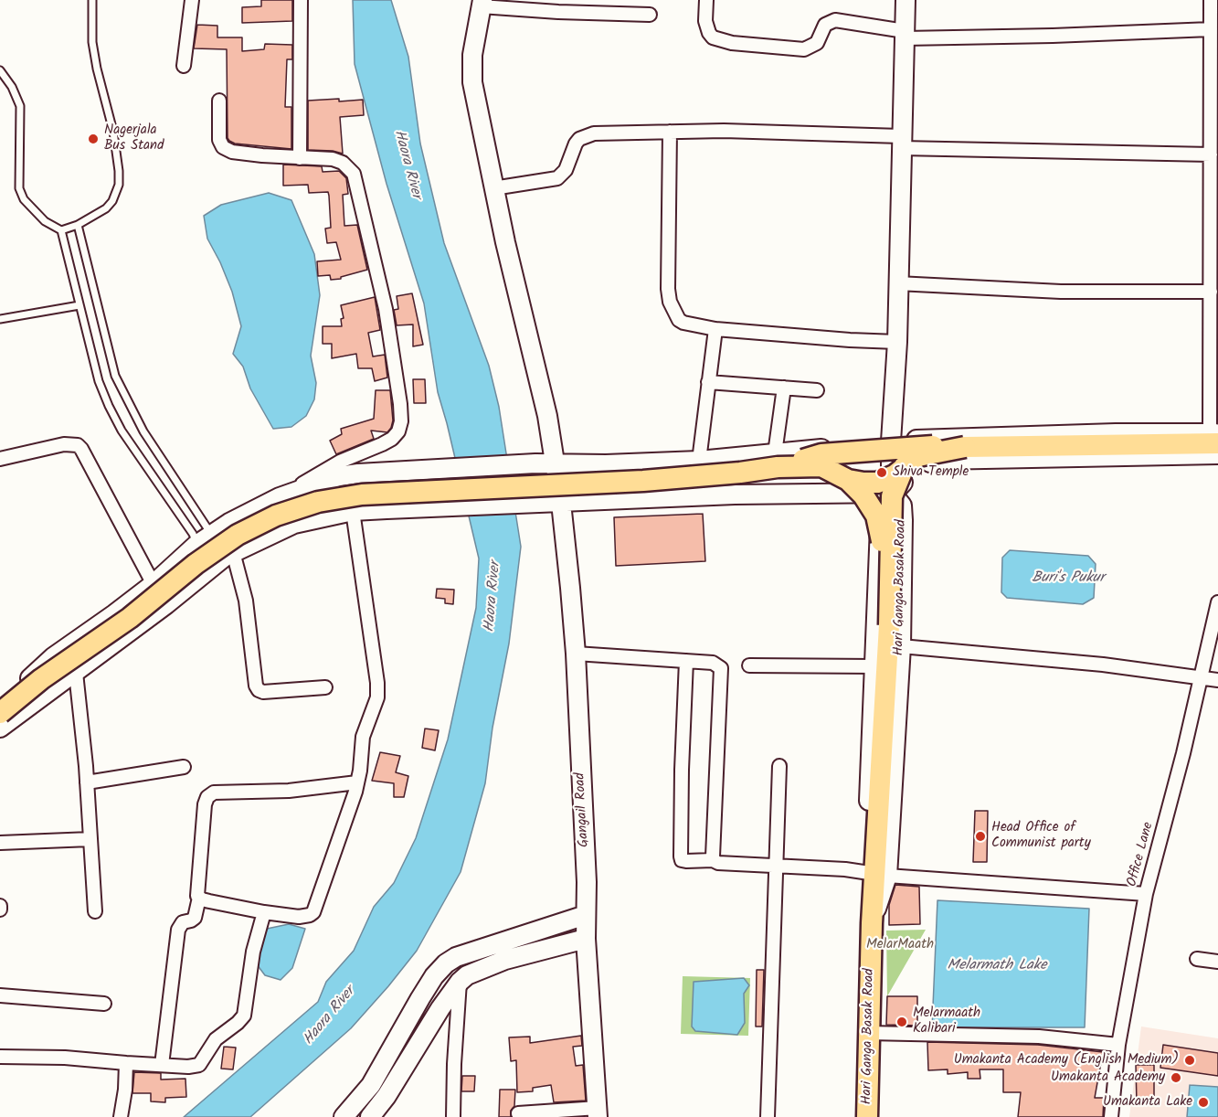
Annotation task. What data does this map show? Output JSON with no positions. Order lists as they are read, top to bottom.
{
  "streets": {
    "main road": ["Hari Ganga Basak Road"],
    "street": ["Gangail Road", "Office Lane"]
  },
  "water": ["Haora River", "Buri's Pukur", "Melarmath Lake"],
  "parks": ["MelarMaath"],
  "places": [
    "Nagerjala Bus Stand",
    "Shiva Temple",
    "Head Office of Communist party",
    "Melarmaath Kalibari",
    "Umakanta Academy (English Medium)",
    "Umakanta Academy",
    "Umakanta Lake"
  ]
}
